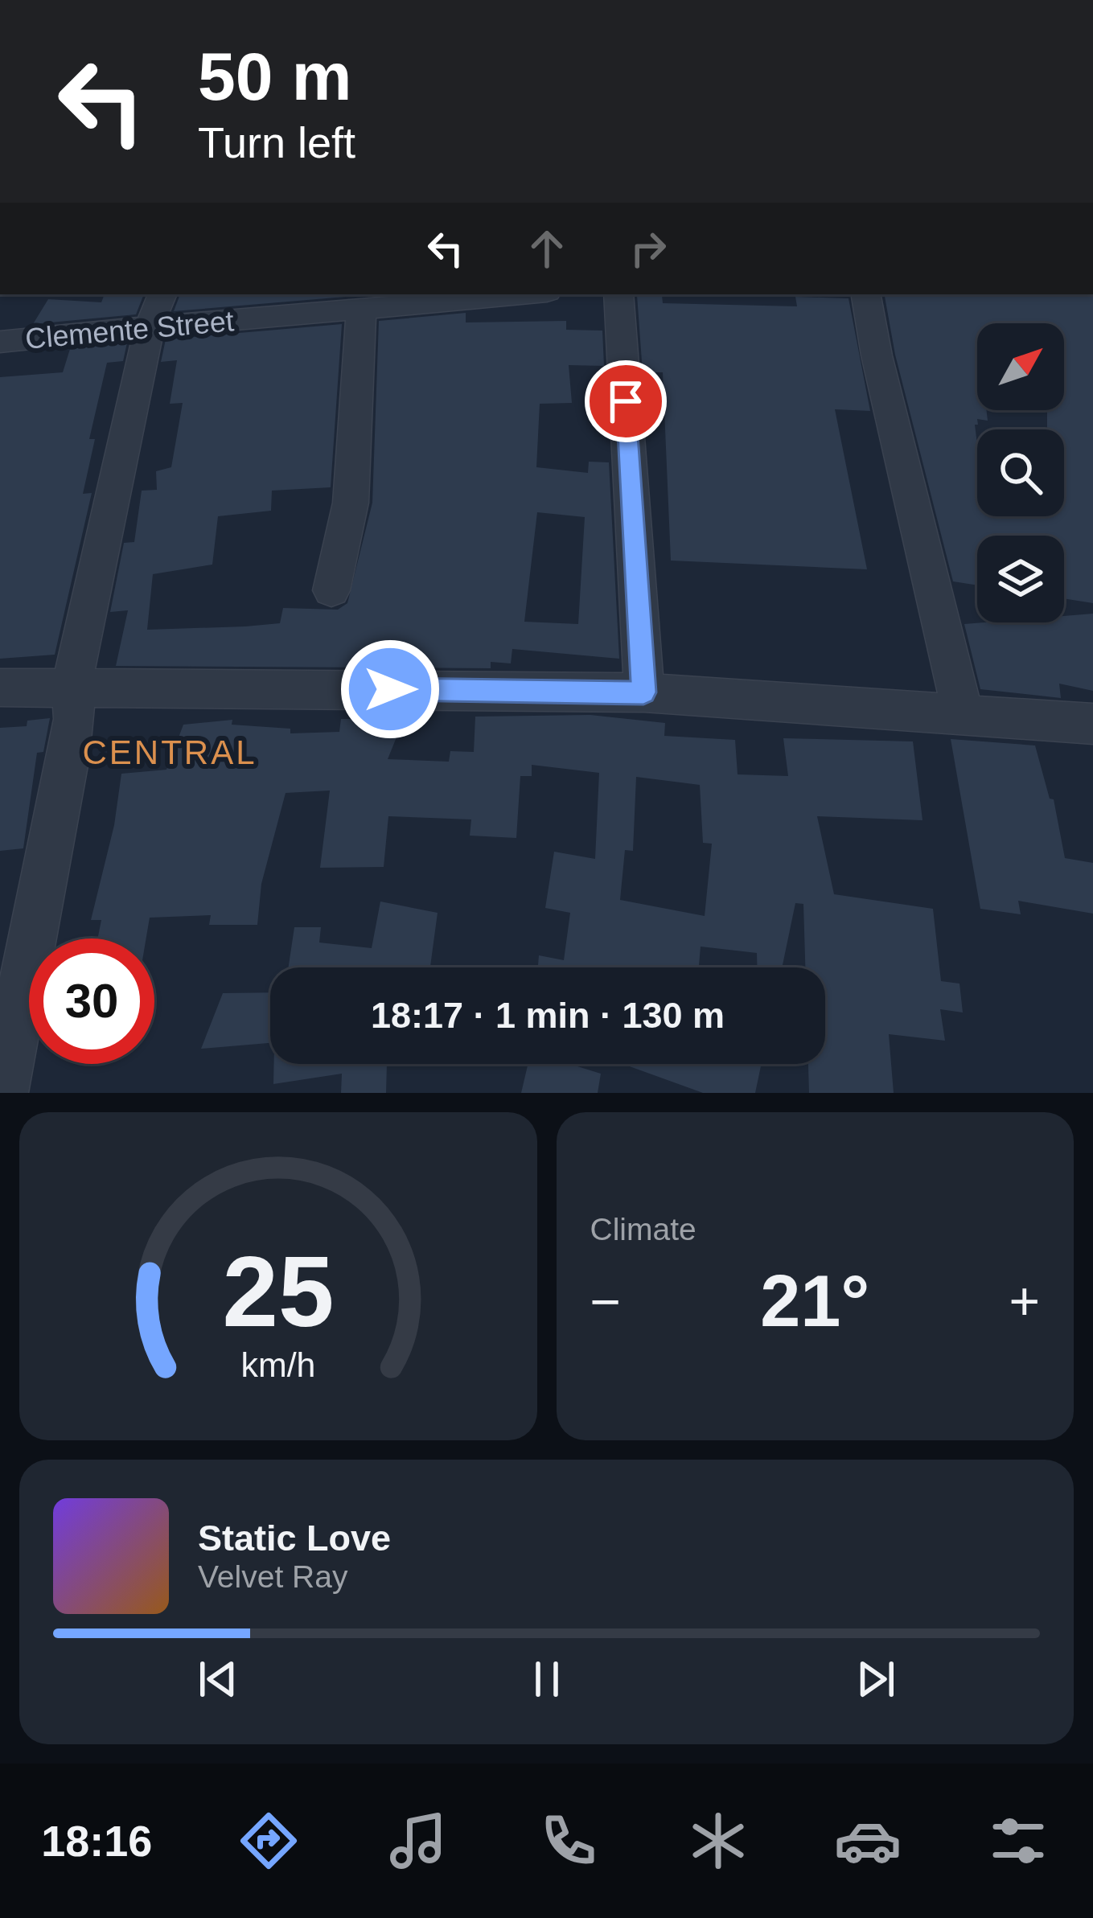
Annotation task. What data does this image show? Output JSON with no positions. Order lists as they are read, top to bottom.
{
  "streets": {
    "street": ["Clemente Street"]
  },
  "districts": ["CENTRAL"],
  "north": "top right",
  "page": {
    "turn": ["50 m", "Turn left"],
    "limit": "30",
    "trip": "18:17 · 1 min · 130 m",
    "tile": "Climate",
    "heat": ["−", "21°", "+"],
    "song": ["Static Love", "Velvet Ray"],
    "tabs": "18:16",
    "gauge": ["25", "km/h"]
  }
}
